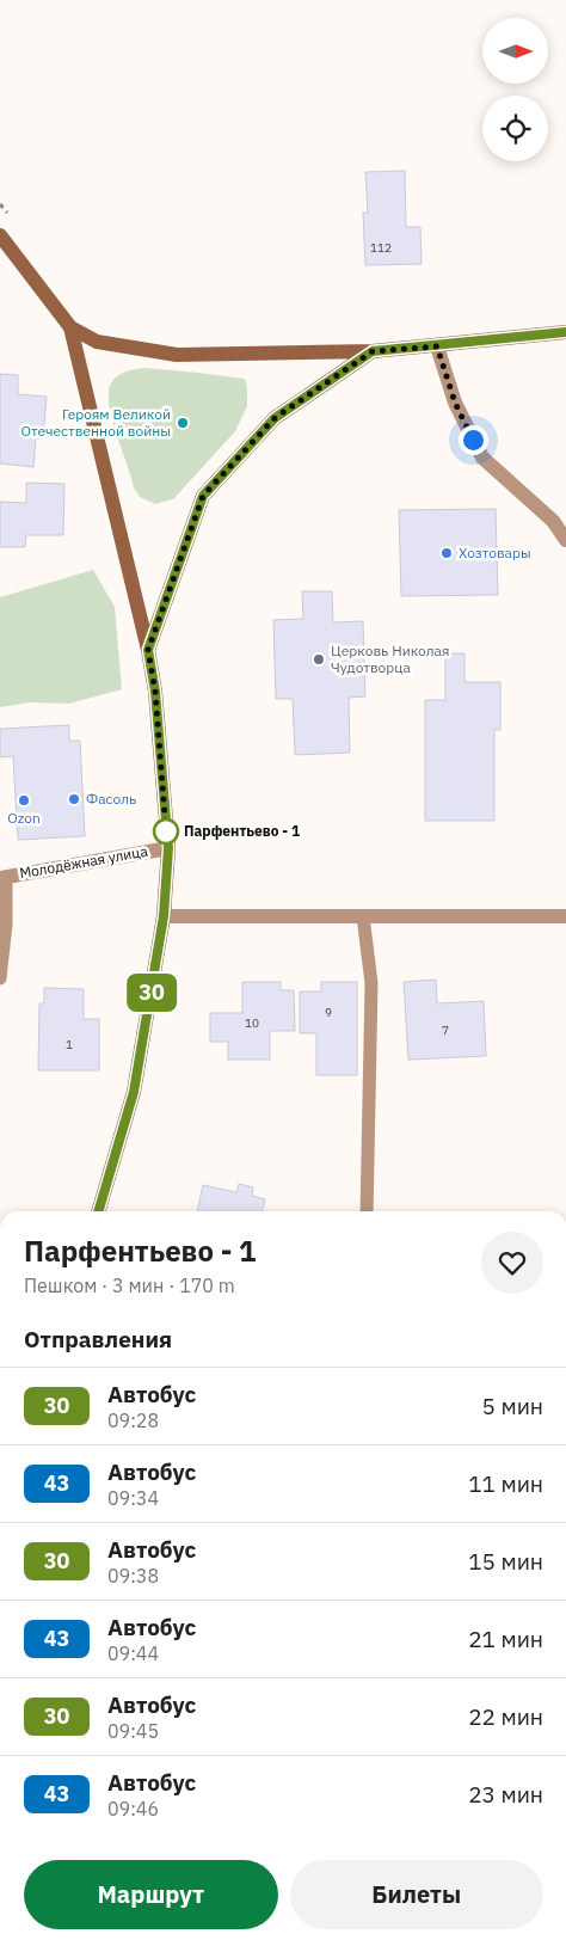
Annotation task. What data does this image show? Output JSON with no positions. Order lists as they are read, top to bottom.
{
  "streets": {
    "street": ["Молодёжная улица"]
  },
  "places": [
    "Героям Великой Отечественной войны",
    "Хозтовары",
    "Церковь Николая Чудотворца",
    "Фасоль",
    "Ozon",
    "Парфентьево - 1"
  ],
  "lines": ["bus line 30"],
  "house_numbers": [
    "112",
    "9",
    "10",
    "7",
    "1"
  ],
  "north": "right",
  "page": {
    "on_map": "30",
    "heading": [
      ["Парфентьево - 1", "Пешком · 3 мин · 170 m"],
      "Отправления"
    ],
    "list": [
      {
        "mark": "30",
        "name": "Автобус",
        "note": "09:28",
        "value": "5 мин"
      },
      {
        "mark": "43",
        "name": "Автобус",
        "note": "09:34",
        "value": "11 мин"
      },
      {
        "mark": "30",
        "name": "Автобус",
        "note": "09:38",
        "value": "15 мин"
      },
      {
        "mark": "43",
        "name": "Автобус",
        "note": "09:44",
        "value": "21 мин"
      },
      {
        "mark": "30",
        "name": "Автобус",
        "note": "09:45",
        "value": "22 мин"
      },
      {
        "mark": "43",
        "name": "Автобус",
        "note": "09:46",
        "value": "23 мин"
      }
    ],
    "buttons": ["Маршрут", "Билеты"]
  }
}
